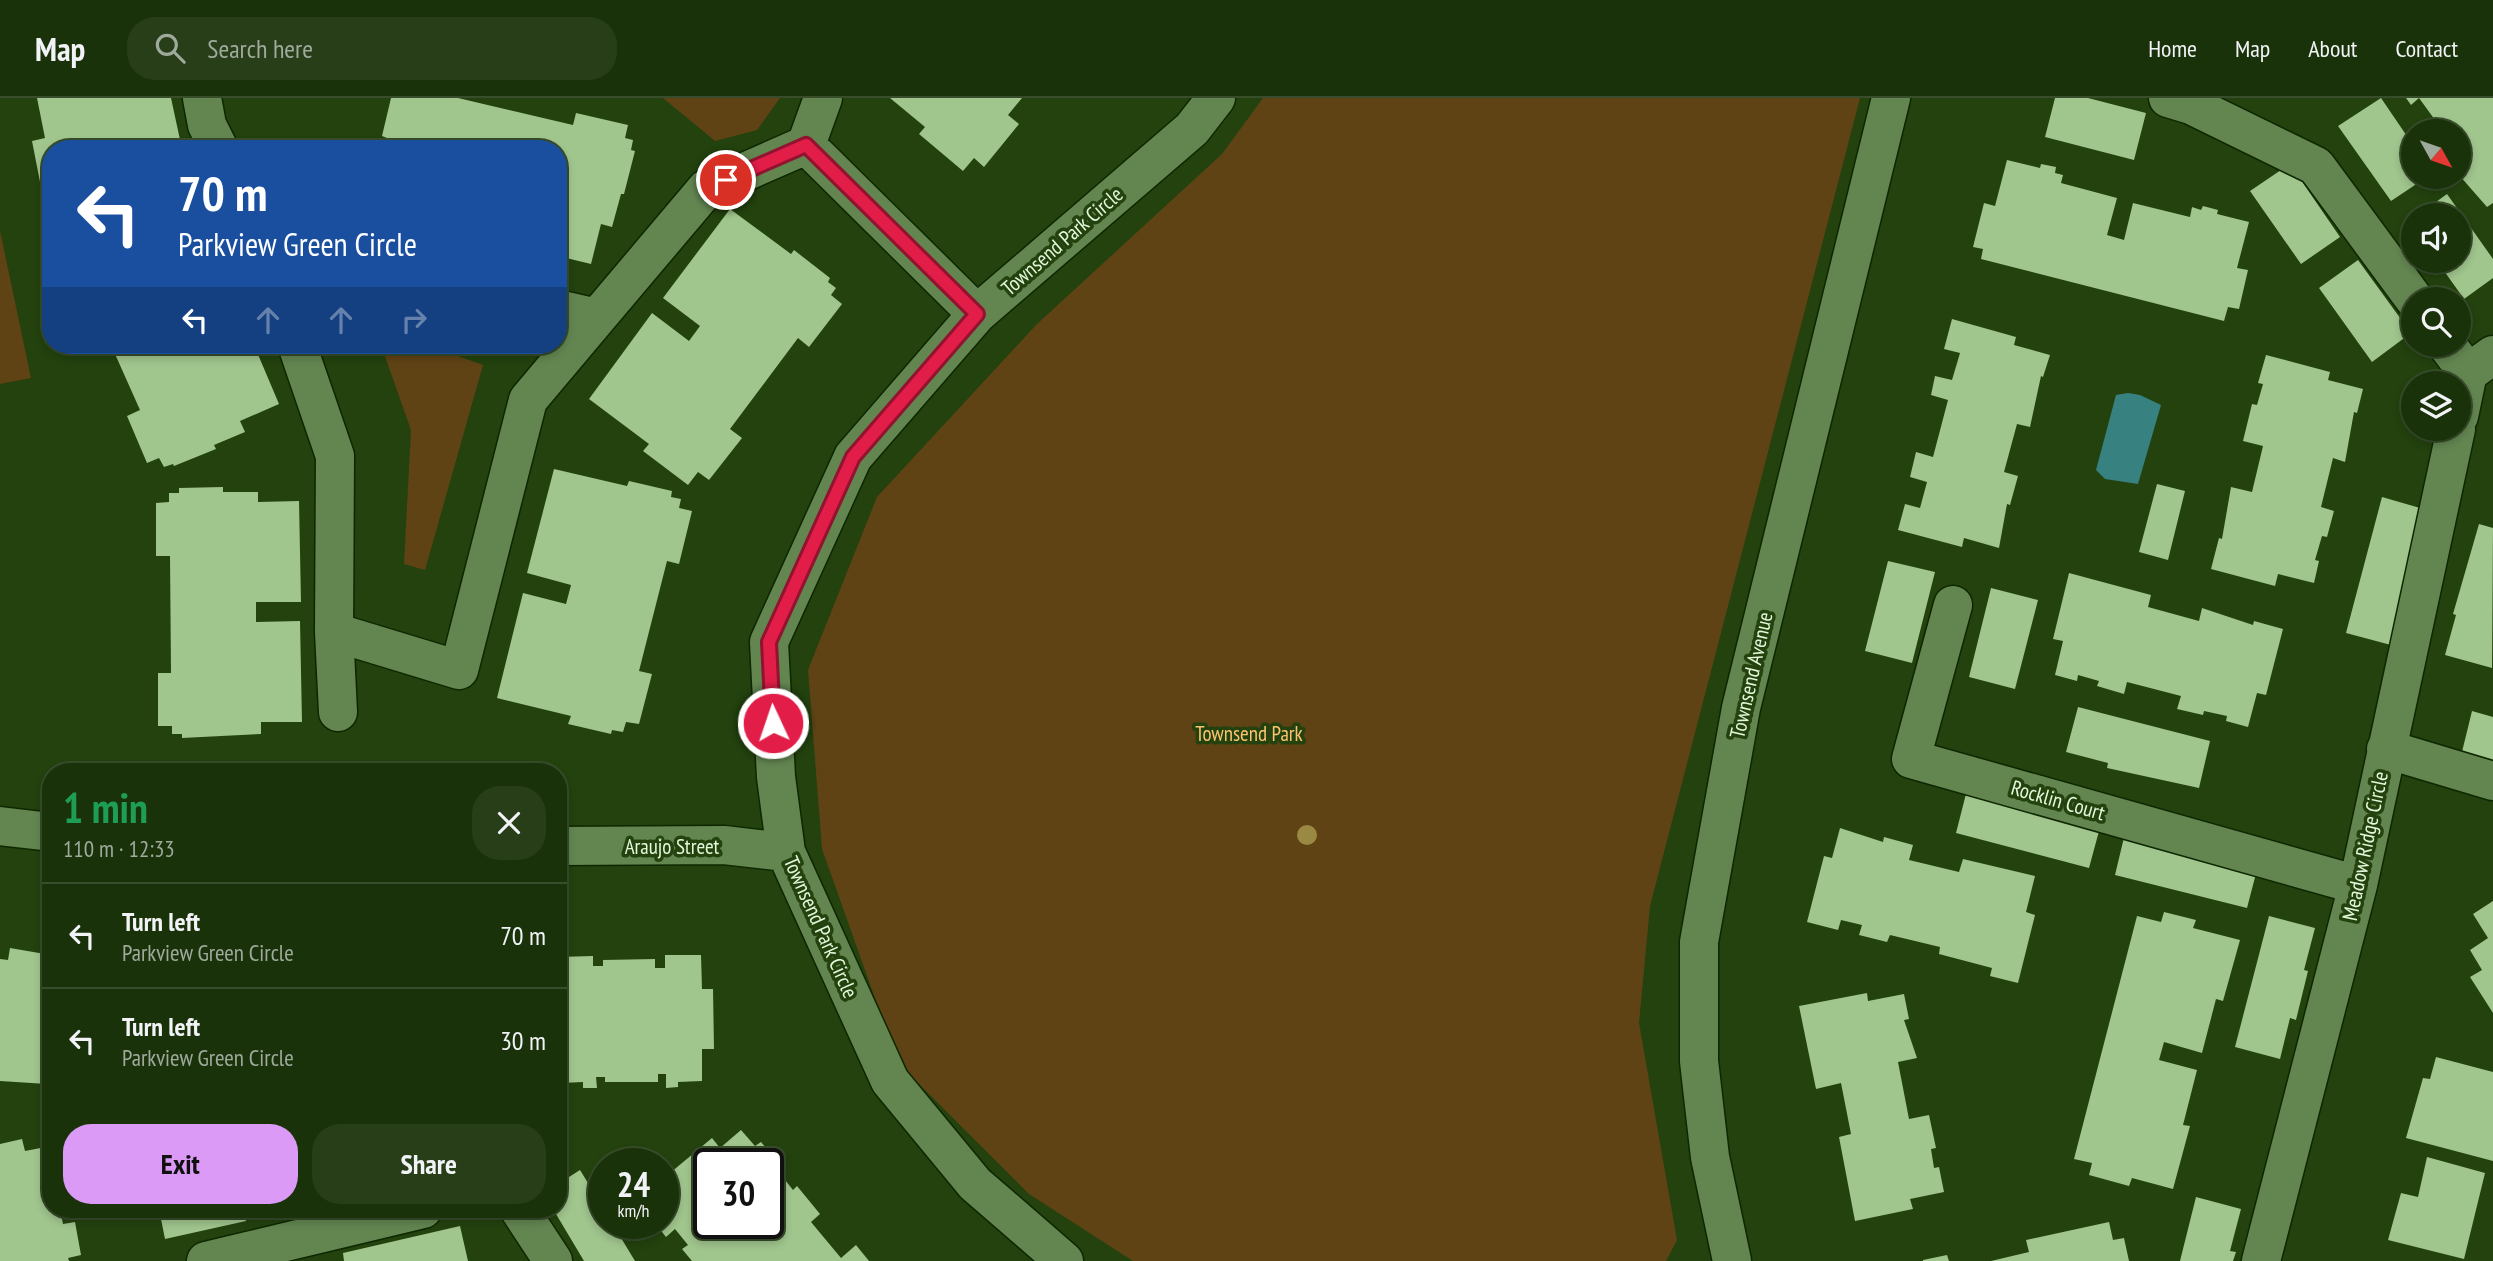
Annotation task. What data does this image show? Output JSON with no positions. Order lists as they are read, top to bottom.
{
  "streets": {
    "street": [
      "Townsend Park Circle",
      "Townsend Avenue",
      "Rocklin Court",
      "Araujo Street",
      "Meadow Ridge Circle"
    ]
  },
  "crossings": [
    ["Townsend Park Circle", "Araujo Street"],
    ["Rocklin Court", "Meadow Ridge Circle"]
  ],
  "parks": ["Townsend Park"],
  "north": "bottom right",
  "page": {
    "header": "Map",
    "search": "Search here",
    "nav": [
      "Home",
      "Map",
      "About",
      "Contact"
    ],
    "turn": ["70 m", "Parkview Green Circle"],
    "heading": ["1 min", "110 m · 12:33"],
    "list": [
      {
        "name": "Turn left",
        "note": "Parkview Green Circle",
        "value": "70 m"
      },
      {
        "name": "Turn left",
        "note": "Parkview Green Circle",
        "value": "30 m"
      }
    ],
    "buttons": ["Exit", "Share"],
    "speed": "24 km/h",
    "limit": "30"
  }
}
